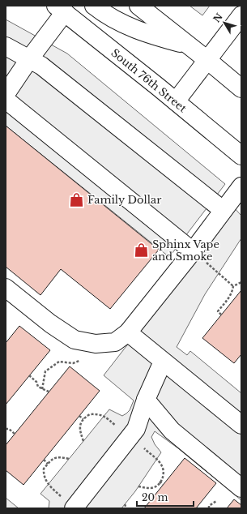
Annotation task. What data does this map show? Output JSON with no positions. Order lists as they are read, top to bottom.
{
  "streets": {
    "main road": ["South 76th Street"]
  },
  "places": {
    "shop": ["Family Dollar", "Sphinx Vape and Smoke"]
  },
  "scale_bar": "20 m",
  "north": "top left"
}
